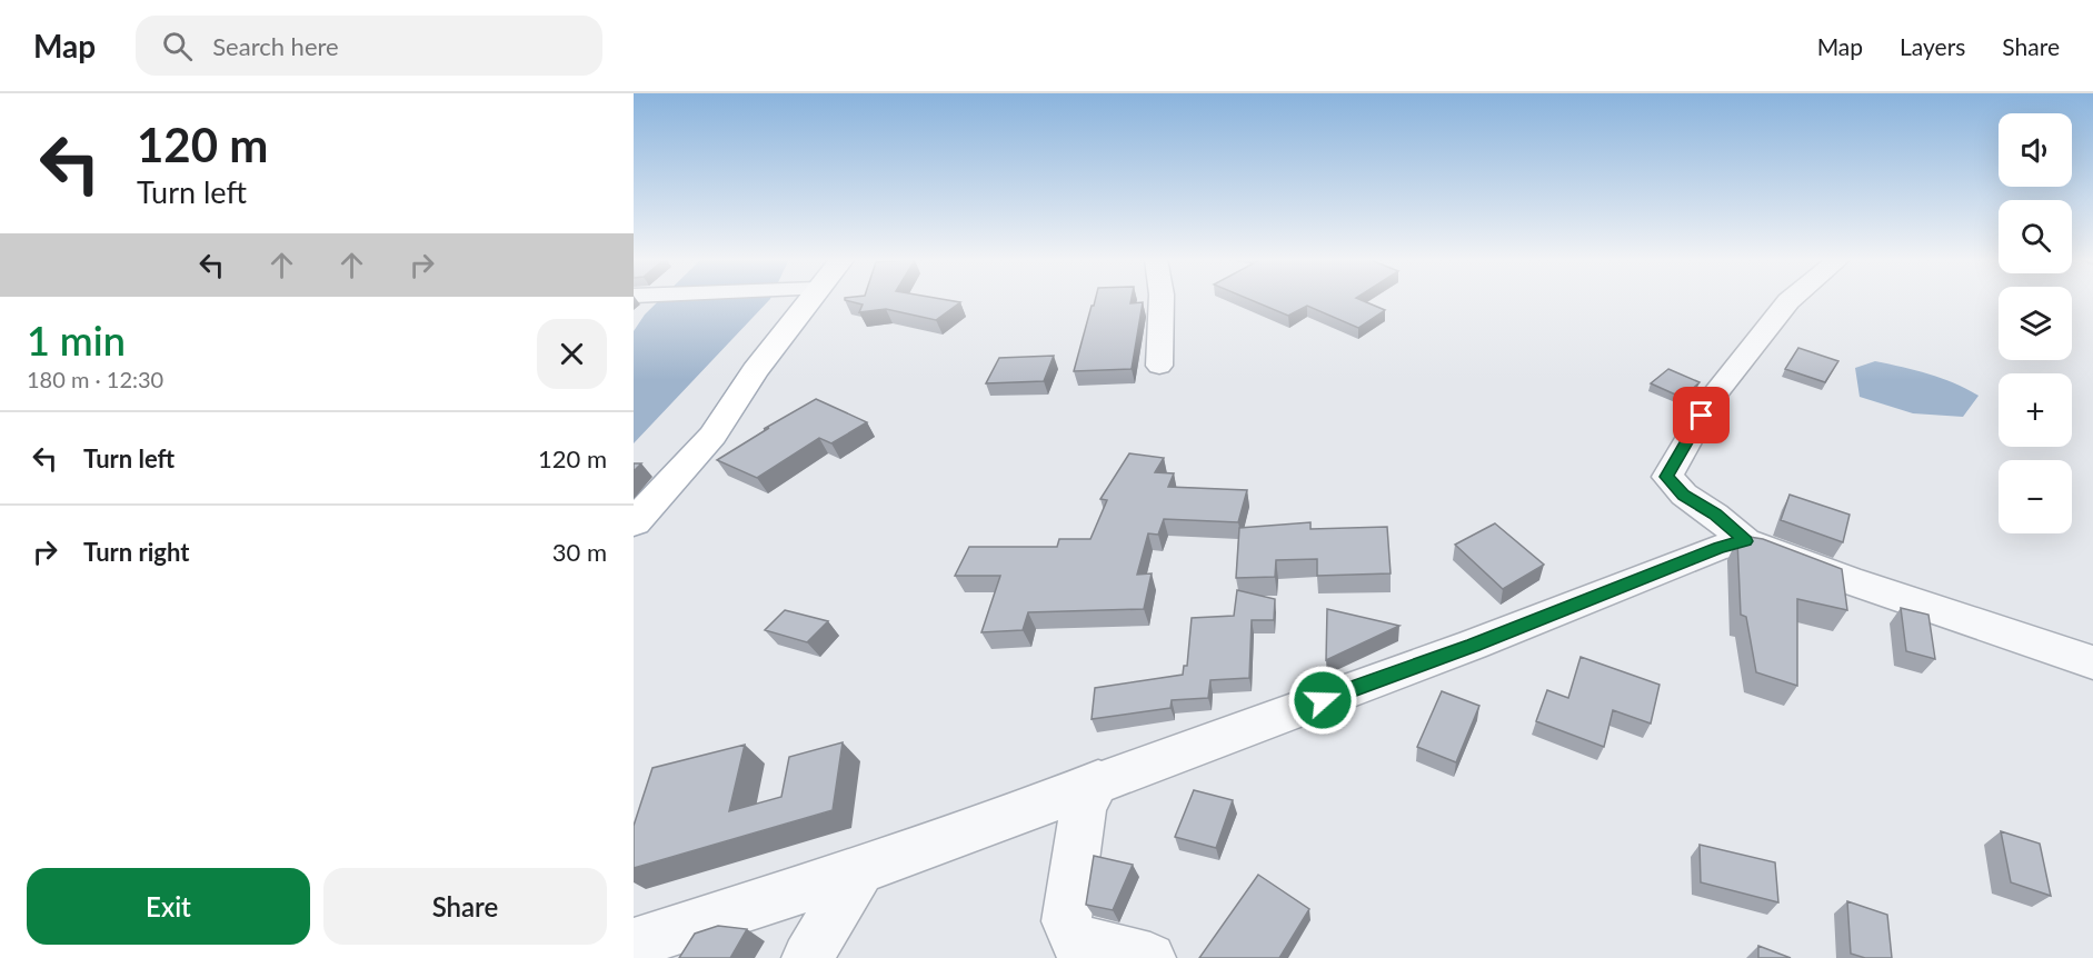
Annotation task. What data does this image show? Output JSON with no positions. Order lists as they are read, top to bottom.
{
  "page": {
    "header": "Map",
    "search": "Search here",
    "nav": ["Map", "Layers", "Share"],
    "turn": ["120 m", "Turn left"],
    "map_buttons": ["+", "−"],
    "heading": ["1 min", "180 m · 12:30"],
    "list": [
      {
        "name": "Turn left",
        "value": "120 m"
      },
      {
        "name": "Turn right",
        "value": "30 m"
      }
    ],
    "buttons": ["Exit", "Share"]
  }
}
